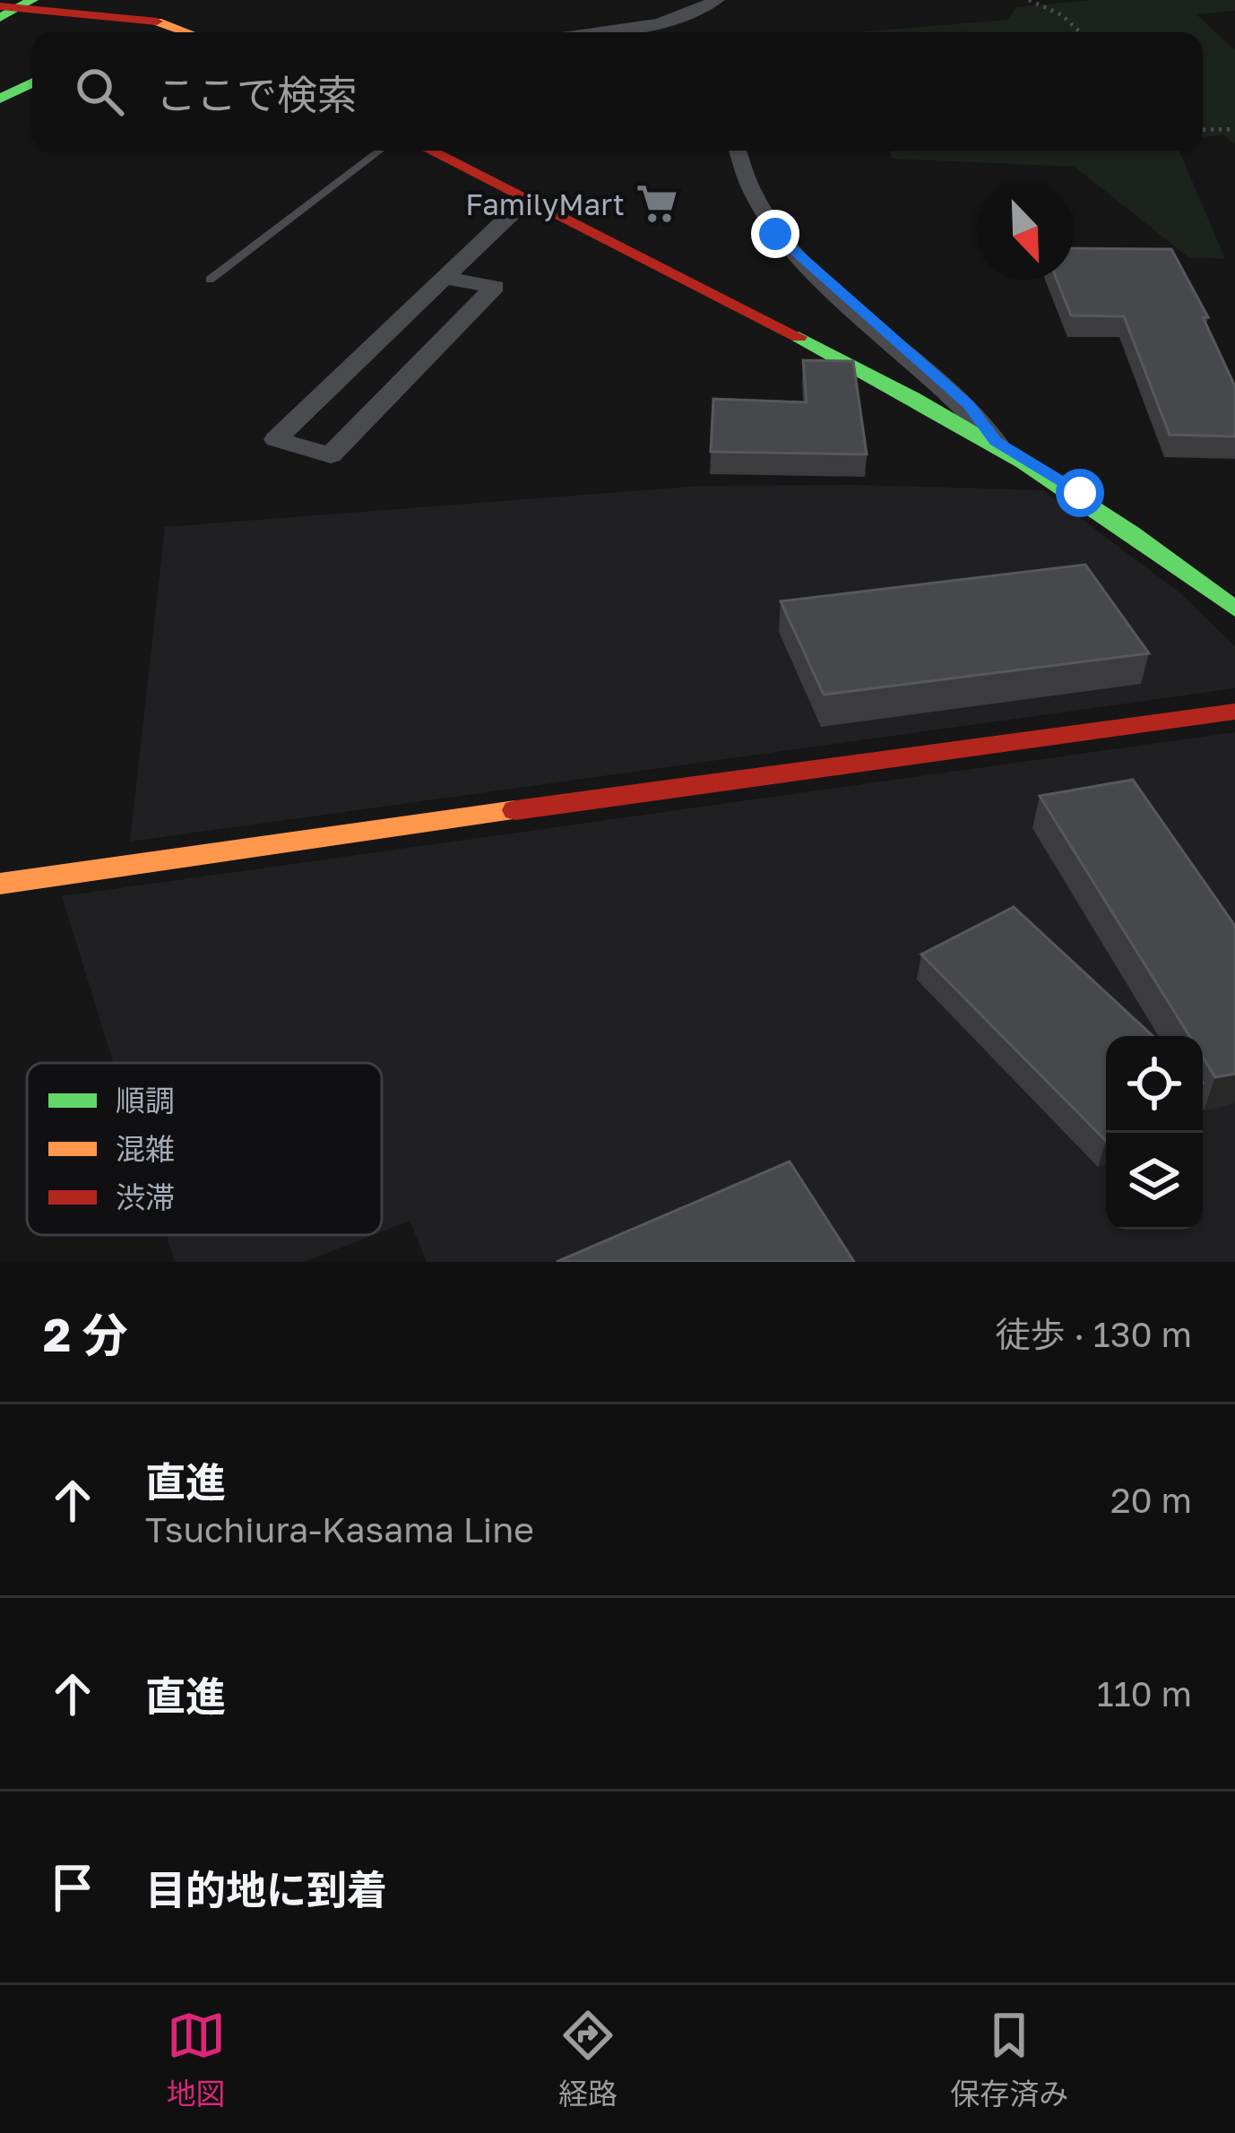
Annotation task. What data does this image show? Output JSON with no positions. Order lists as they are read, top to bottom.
{
  "places": {
    "supermarket": ["FamilyMart"]
  },
  "legend": ["順調", "混雑", "渋滞"],
  "north": "bottom right",
  "page": {
    "search": "ここで検索",
    "heading": ["2 分", "徒歩 · 130 m"],
    "list": [
      ["直進", "Tsuchiura-Kasama Line", "20 m"],
      ["直進", "110 m"],
      "目的地に到着"
    ],
    "nav": ["地図", "経路", "保存済み"]
  }
}
